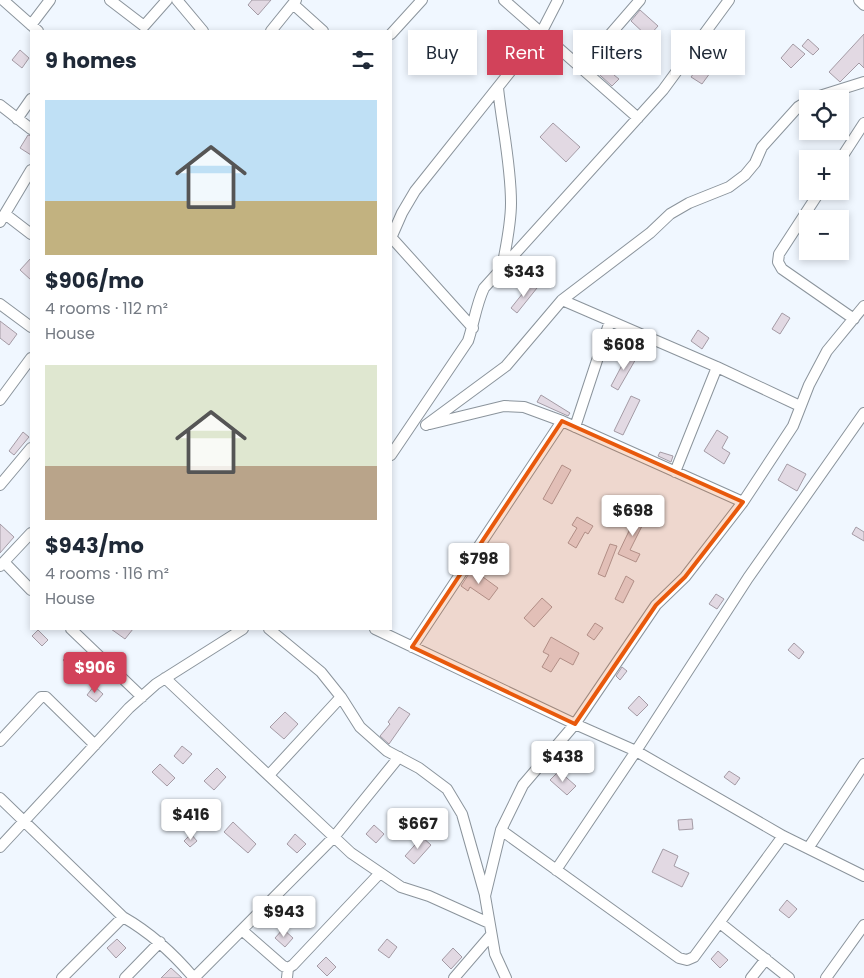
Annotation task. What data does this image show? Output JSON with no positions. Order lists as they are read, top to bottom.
{
  "page": {
    "chip": [
      "Buy",
      "Rent",
      "Filters",
      "New"
    ],
    "heading": "9 homes",
    "map_buttons": ["+", "−"],
    "list": [
      {
        "name": "$906/mo",
        "note": "4 rooms · 112 m² · House"
      },
      {
        "name": "$943/mo",
        "note": "4 rooms · 116 m² · House"
      }
    ],
    "price": [
      "$343",
      "$608",
      "$698",
      "$798",
      "$906",
      "$438",
      "$416",
      "$667",
      "$943"
    ]
  }
}
